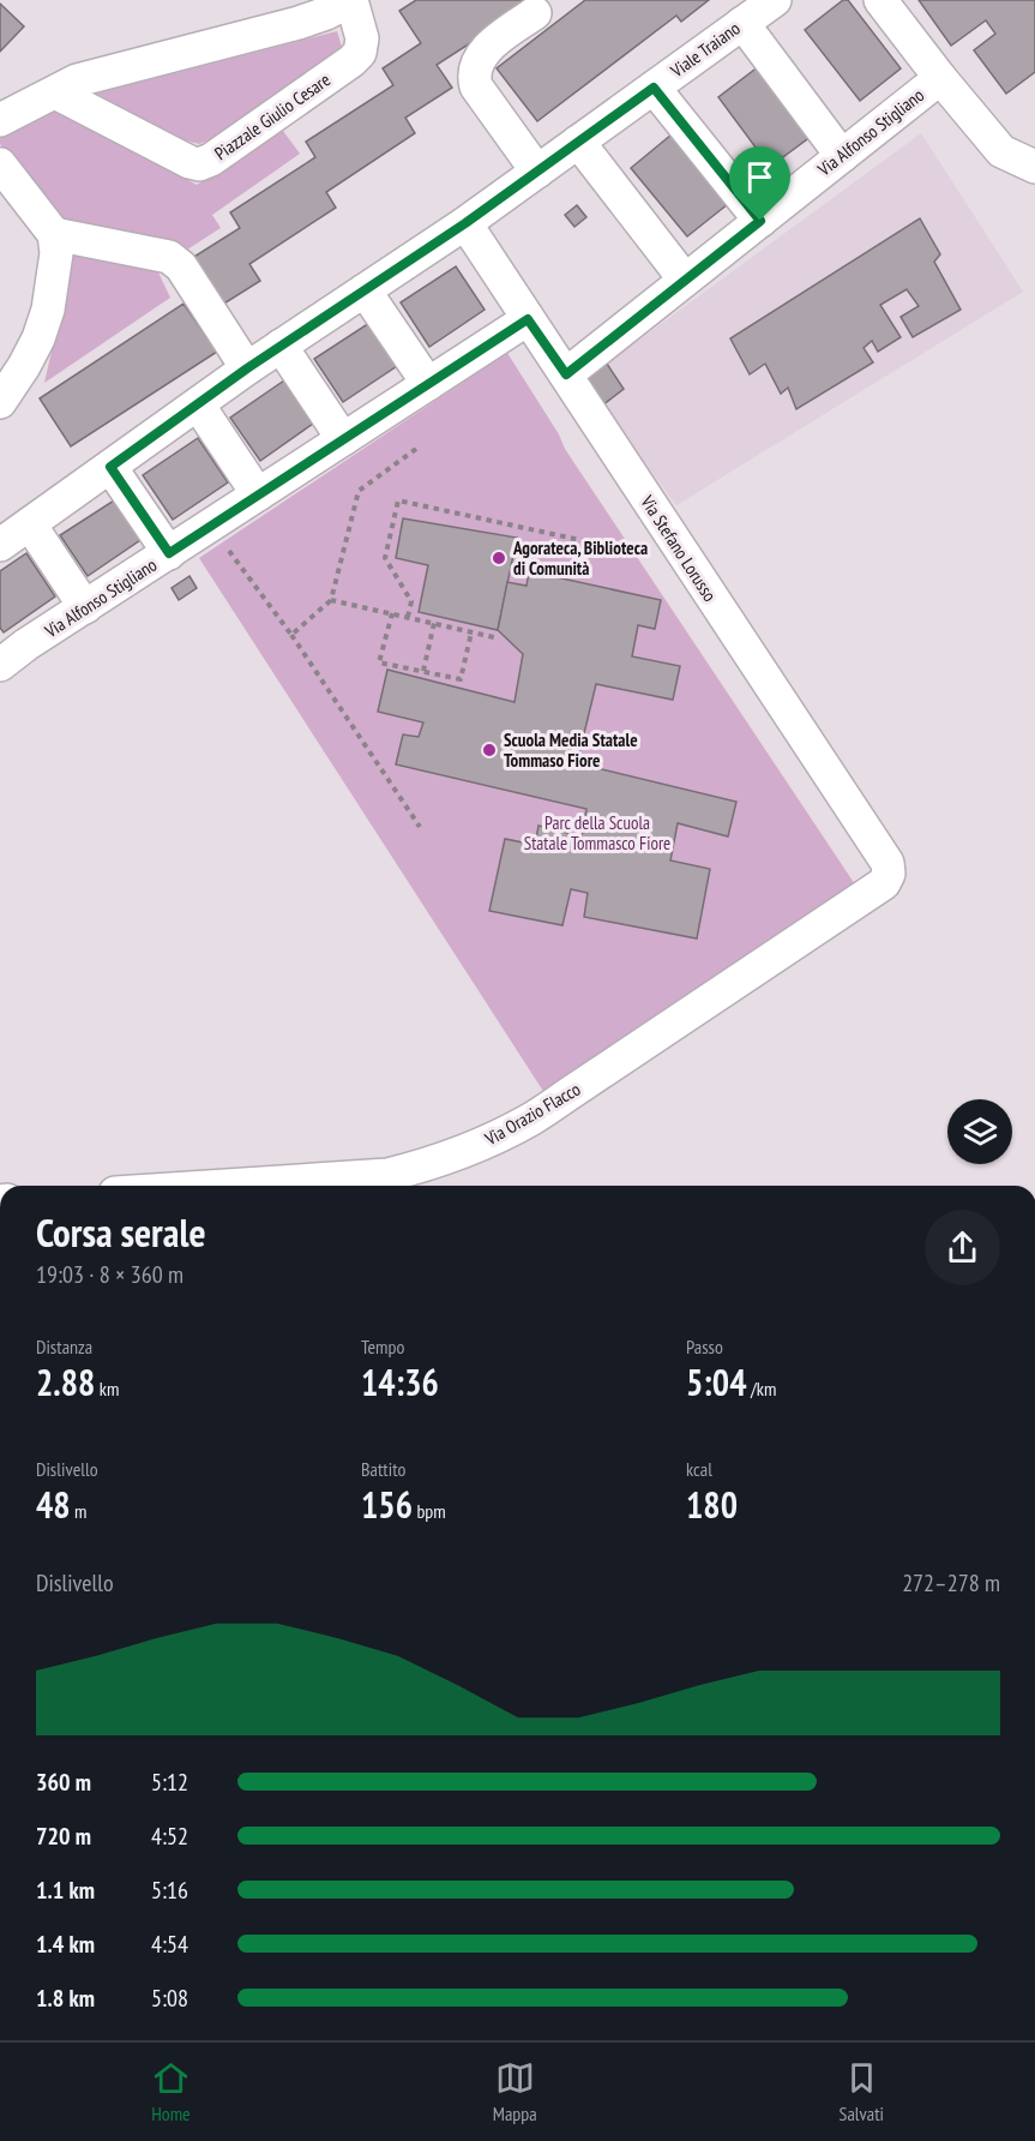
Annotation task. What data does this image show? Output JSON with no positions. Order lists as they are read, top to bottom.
{
  "streets": {
    "street": [
      "Viale Traiano",
      "Piazzale Giulio Cesare",
      "Via Alfonso Stigliano",
      "Via Stefano Lorusso",
      "Via Orazio Flacco"
    ]
  },
  "crossings": [
    ["Viale Traiano", "Via Stefano Lorusso"],
    ["Via Alfonso Stigliano", "Via Stefano Lorusso"],
    ["Via Stefano Lorusso", "Via Orazio Flacco"]
  ],
  "parks": ["Parc della Scuola Statale Tommasco Fiore"],
  "places": ["Agorateca, Biblioteca di Comunità", "Scuola Media Statale Tommaso Fiore"],
  "page": {
    "heading": ["Corsa serale", "19:03 · 8 × 360 m"],
    "stats": [
      ["Distanza", "2.88 km"],
      ["Tempo", "14:36"],
      ["Passo", "5:04 /km"],
      ["Dislivello", "48 m"],
      ["Battito", "156 bpm"],
      ["kcal", "180"]
    ],
    "chart": ["Dislivello", "272–278 m"],
    "list": [
      {
        "name": "360 m",
        "note": "5:12"
      },
      {
        "name": "720 m",
        "note": "4:52"
      },
      {
        "name": "1.1 km",
        "note": "5:16"
      },
      {
        "name": "1.4 km",
        "note": "4:54"
      },
      {
        "name": "1.8 km",
        "note": "5:08"
      }
    ],
    "tabs": ["Home", "Mappa", "Salvati"]
  }
}
